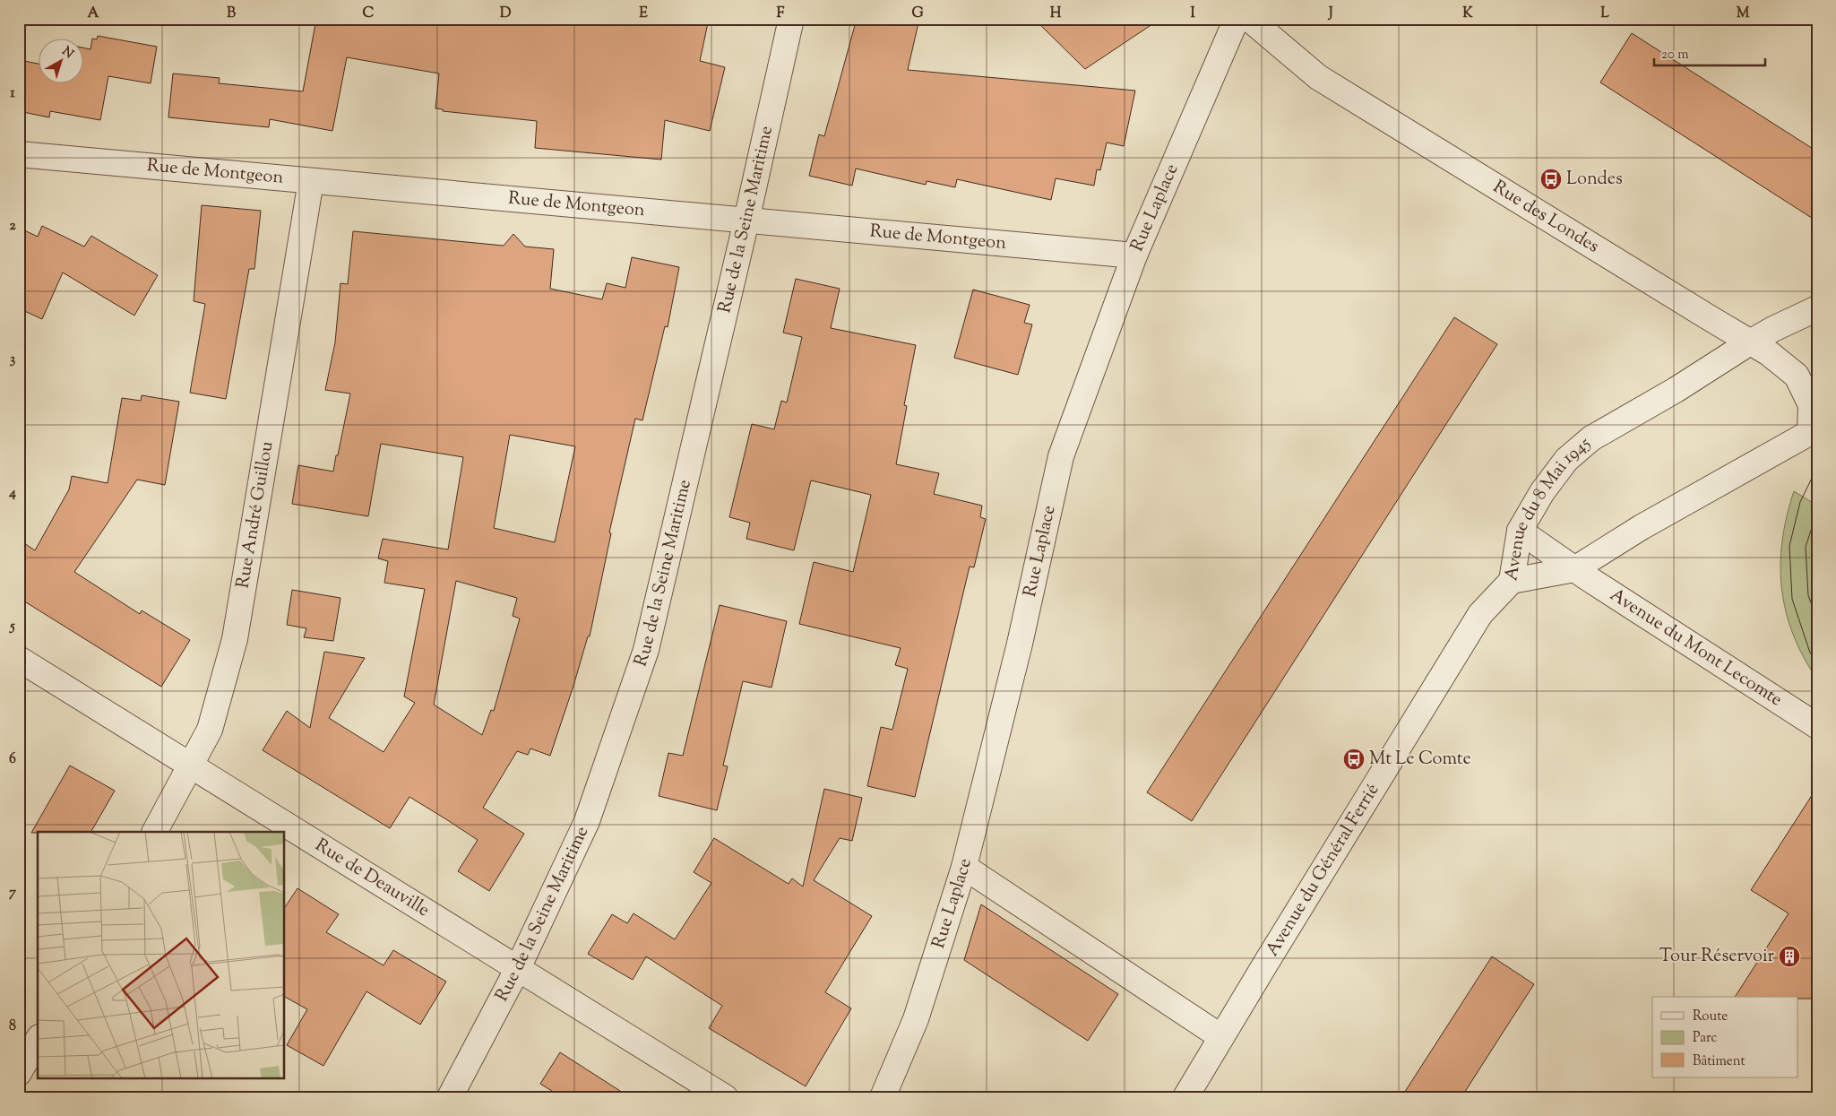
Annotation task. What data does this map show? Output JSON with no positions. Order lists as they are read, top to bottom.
{
  "streets": {
    "street": [
      "Rue de Montgeon",
      "Rue Laplace",
      "Rue des Londes",
      "Rue de la Seine Maritime",
      "Avenue du 8 Mai 1945",
      "Rue André Guillou",
      "Avenue du Mont Lecomte",
      "Avenue du Général Ferrié",
      "Rue de Deauville"
    ]
  },
  "crossings": [
    ["Rue de Montgeon", "Rue Laplace"],
    ["Rue de Montgeon", "Rue de la Seine Maritime"],
    ["Rue de Montgeon", "Rue André Guillou"],
    ["Rue des Londes", "Avenue du 8 Mai 1945"],
    ["Rue de la Seine Maritime", "Rue de Deauville"],
    ["Avenue du 8 Mai 1945", "Avenue du Mont Lecomte"],
    ["Avenue du 8 Mai 1945", "Avenue du Général Ferrié"],
    ["Rue André Guillou", "Rue de Deauville"]
  ],
  "places": {
    "bus stop": ["Londes", "Mt Le Comte"],
    "building": ["Tour Réservoir"]
  },
  "legend": ["Route", "Parc", "Bâtiment"],
  "scale_bar": "20 m",
  "north": "top right",
  "grid": {
    "columns": [
      "A",
      "B",
      "C",
      "D",
      "E",
      "F",
      "G",
      "H",
      "I",
      "J",
      "K",
      "L",
      "M"
    ],
    "rows": [
      "1",
      "2",
      "3",
      "4",
      "5",
      "6",
      "7",
      "8"
    ]
  }
}
